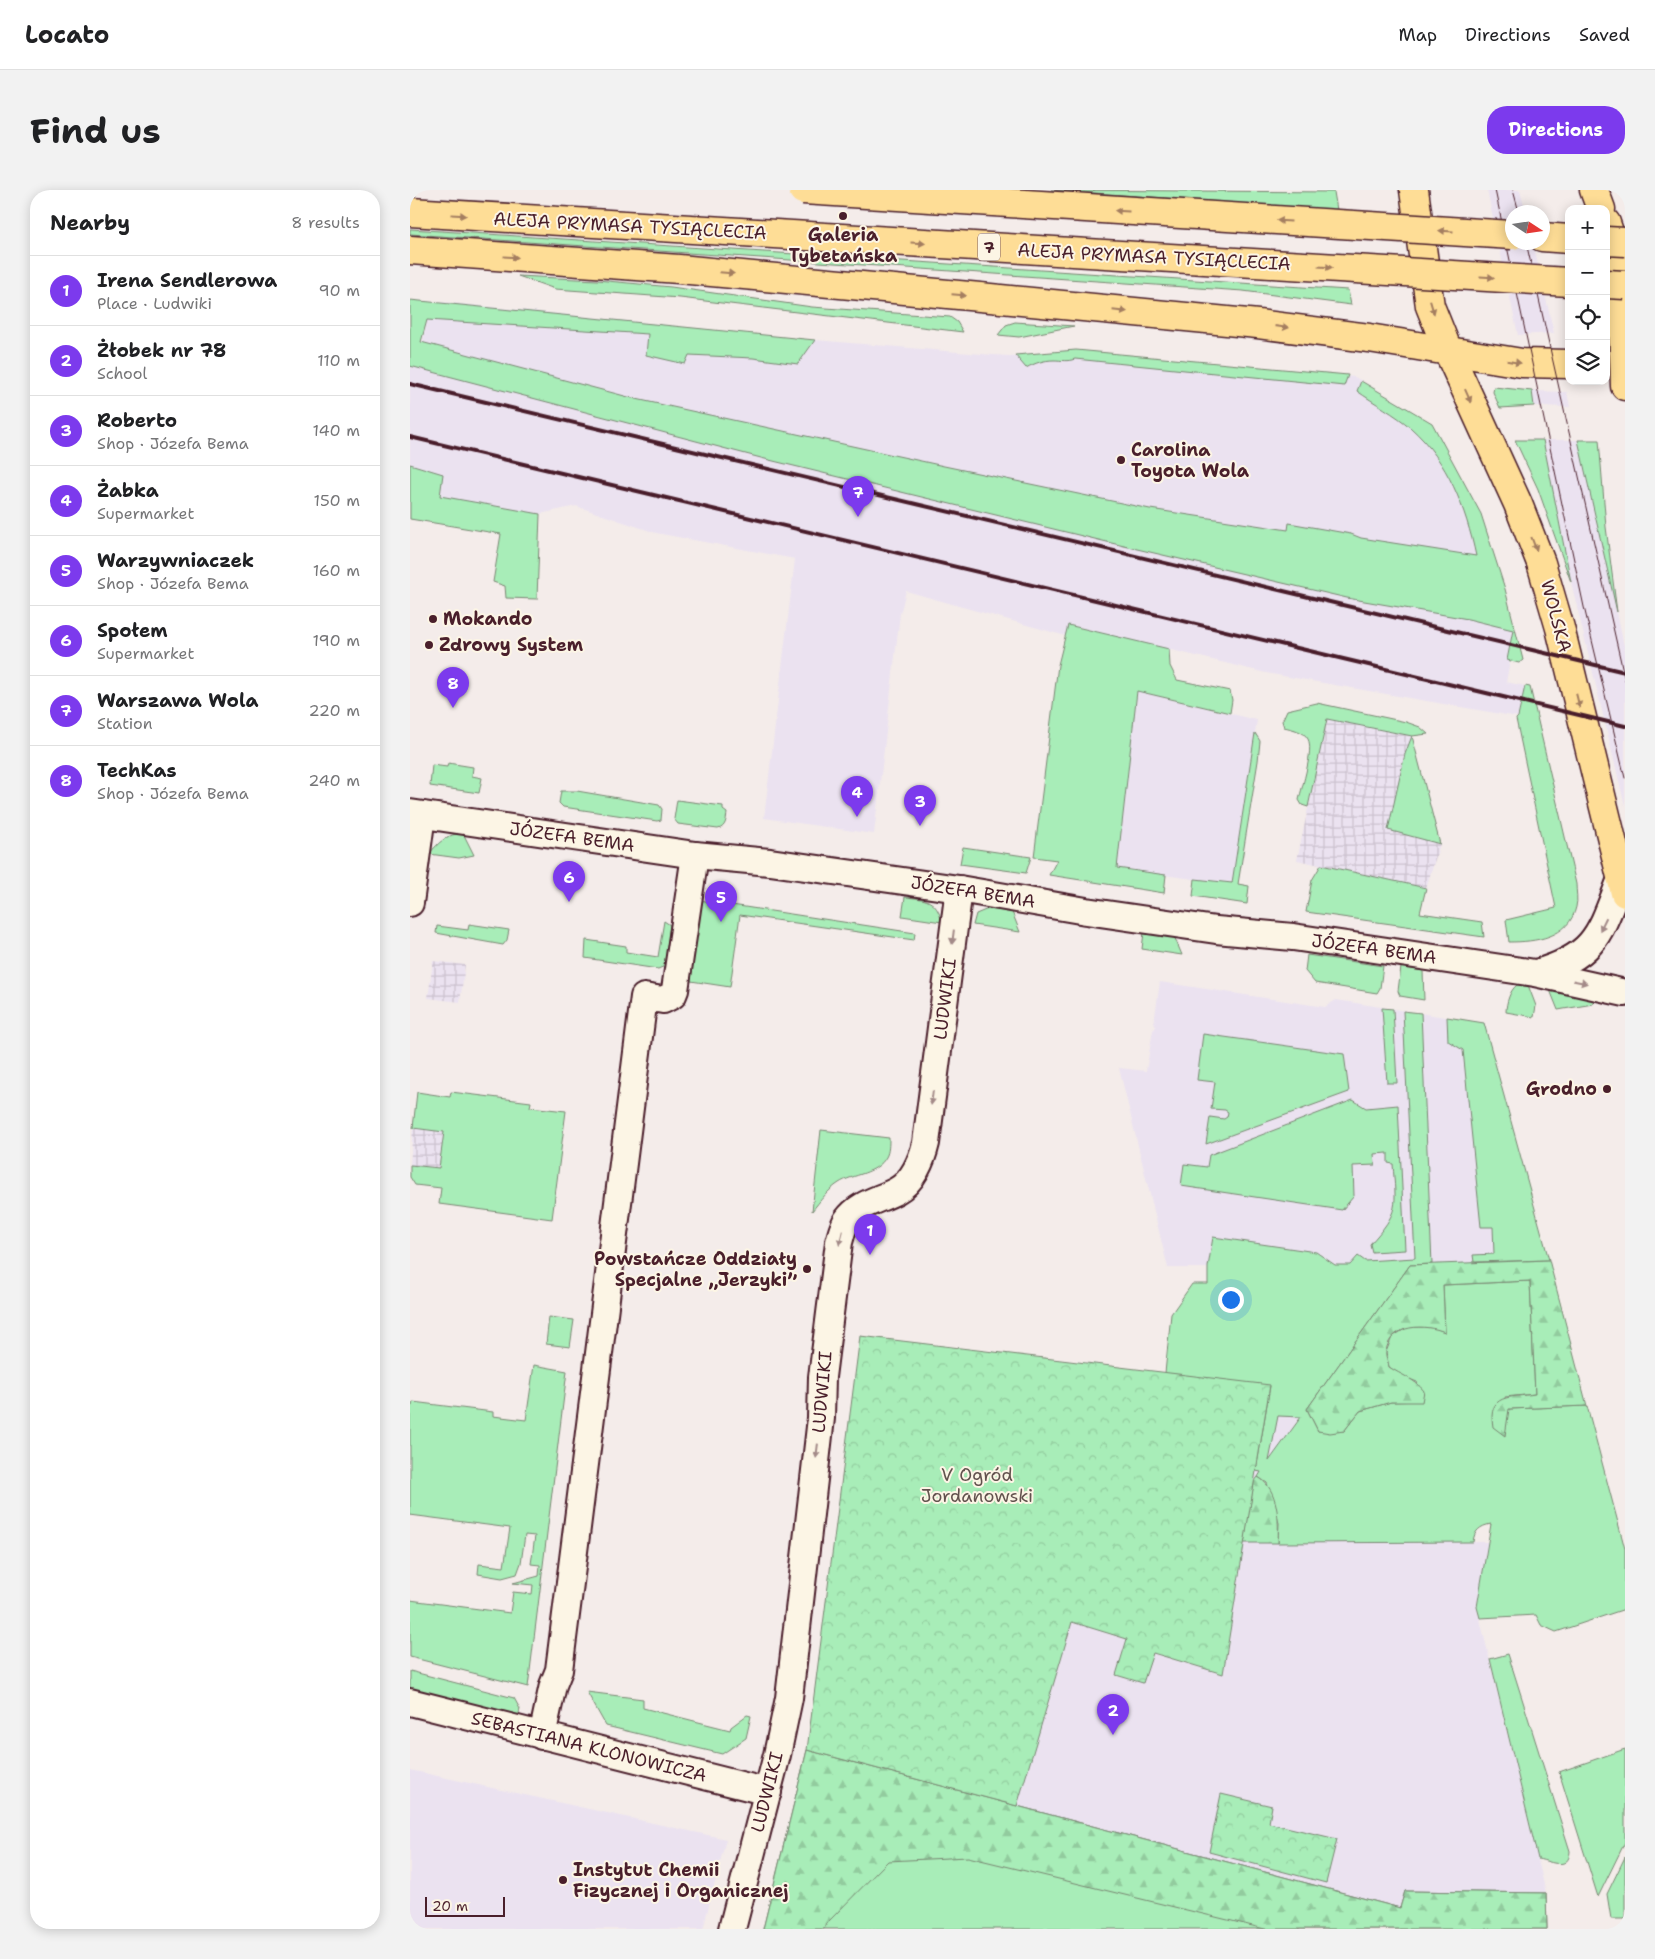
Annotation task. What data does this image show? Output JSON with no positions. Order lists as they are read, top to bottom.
{
  "streets": {
    "main road": ["ALEJA PRYMASA TYSIĄCLECIA", "7", "WOLSKA"],
    "street": ["JÓZEFA BEMA", "LUDWIKI", "SEBASTIANA KLONOWICZA"]
  },
  "crossings": [
    ["WOLSKA", "JÓZEFA BEMA"],
    ["JÓZEFA BEMA", "LUDWIKI"],
    ["LUDWIKI", "SEBASTIANA KLONOWICZA"]
  ],
  "one_way": ["WOLSKA"],
  "parks": ["V Ogród Jordanowski"],
  "places": [
    "Galeria Tybetańska",
    "Carolina Toyota Wola",
    "Mokando",
    "Zdrowy System",
    "Grodno",
    "Powstańcze Oddziały Specjalne „Jerzyki”",
    "Instytut Chemii Fizycznej i Organicznej"
  ],
  "scale_bar": "20 m",
  "north": "right",
  "page": {
    "header": "Locato",
    "nav": ["Map", "Directions", "Saved"],
    "buttons": "Directions",
    "title": "Find us",
    "heading": ["Nearby", "8 results"],
    "map_buttons": ["+", "−"],
    "list": [
      {
        "mark": "1",
        "name": "Irena Sendlerowa",
        "note": "Place · Ludwiki",
        "value": "90 m"
      },
      {
        "mark": "2",
        "name": "Żłobek nr 78",
        "note": "School",
        "value": "110 m"
      },
      {
        "mark": "3",
        "name": "Roberto",
        "note": "Shop · Józefa Bema",
        "value": "140 m"
      },
      {
        "mark": "4",
        "name": "Żabka",
        "note": "Supermarket",
        "value": "150 m"
      },
      {
        "mark": "5",
        "name": "Warzywniaczek",
        "note": "Shop · Józefa Bema",
        "value": "160 m"
      },
      {
        "mark": "6",
        "name": "Społem",
        "note": "Supermarket",
        "value": "190 m"
      },
      {
        "mark": "7",
        "name": "Warszawa Wola",
        "note": "Station",
        "value": "220 m"
      },
      {
        "mark": "8",
        "name": "TechKas",
        "note": "Shop · Józefa Bema",
        "value": "240 m"
      }
    ],
    "pins": [
      "7",
      "8",
      "4",
      "3",
      "6",
      "5",
      "1",
      "2"
    ],
    "scale": "20 m"
  }
}
